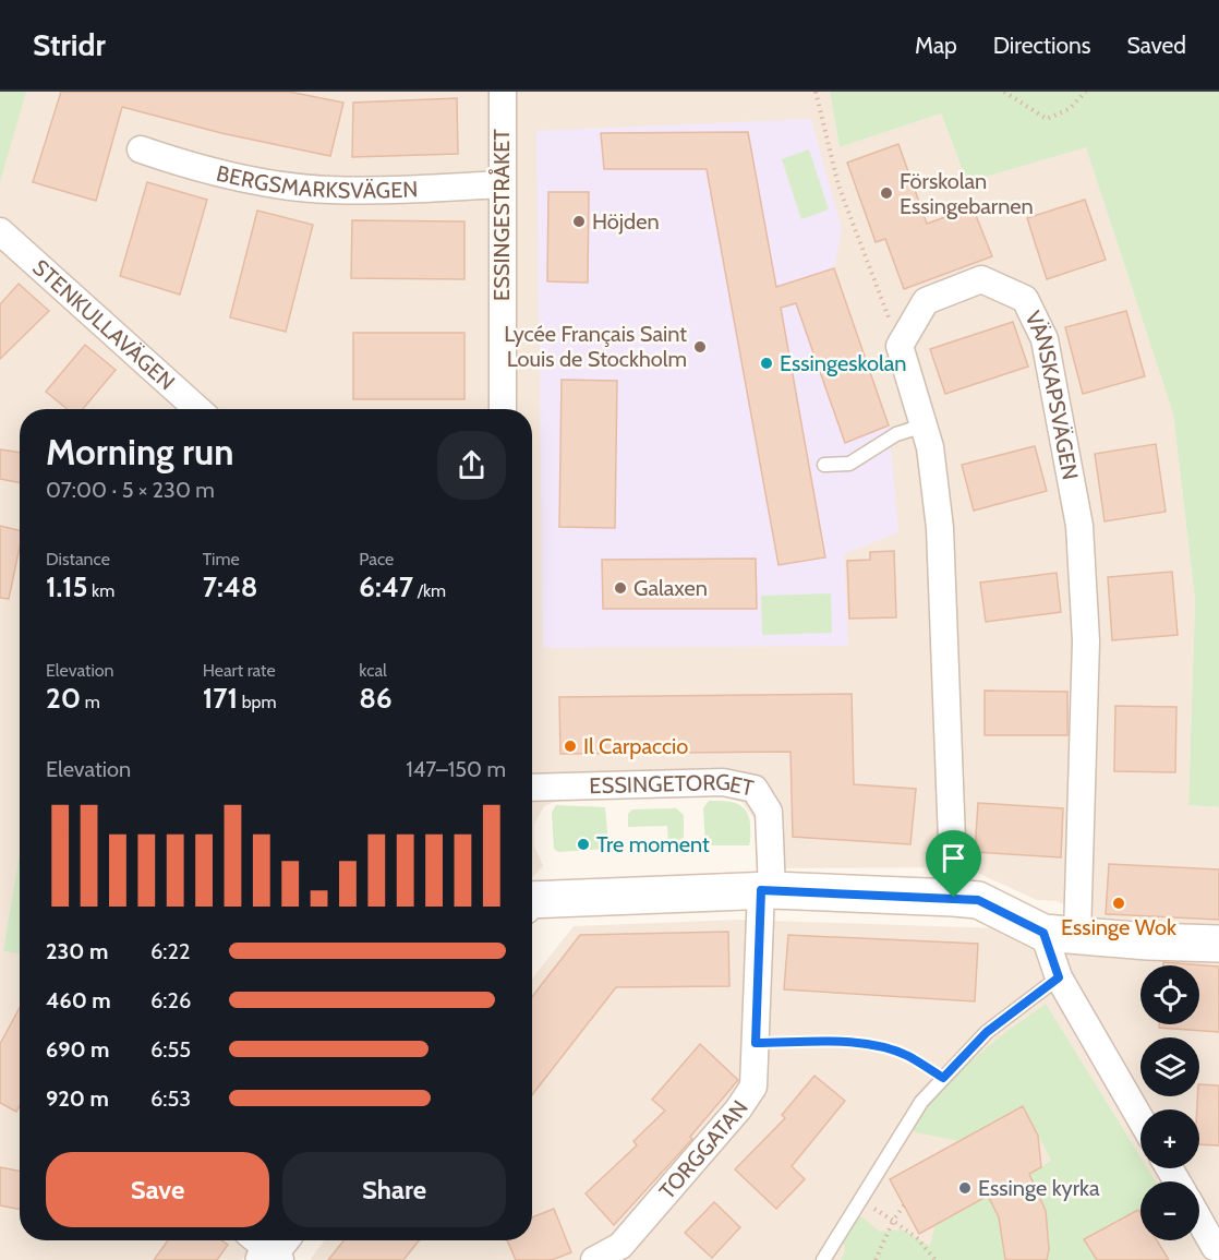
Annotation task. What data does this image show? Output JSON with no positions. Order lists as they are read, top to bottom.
{
  "streets": {
    "street": [
      "BERGSMARKSVÄGEN",
      "ESSINGESTRÅKET",
      "STENKULLAVÄGEN",
      "VÄNSKAPSVÄGEN",
      "ESSINGETORGET",
      "TORGGATAN"
    ]
  },
  "crossings": [
    ["BERGSMARKSVÄGEN", "ESSINGESTRÅKET"],
    ["ESSINGETORGET", "TORGGATAN"]
  ],
  "places": [
    "Förskolan Essingebarnen",
    "Höjden",
    "Lycée Français Saint Louis de Stockholm",
    "Essingeskolan",
    "Galaxen",
    "Il Carpaccio",
    "Tre moment",
    "Essinge Wok",
    "Essinge kyrka"
  ],
  "page": {
    "header": "Stridr",
    "nav": ["Map", "Directions", "Saved"],
    "heading": ["Morning run", "07:00 · 5 × 230 m"],
    "stats": [
      ["Distance", "1.15 km"],
      ["Time", "7:48"],
      ["Pace", "6:47 /km"],
      ["Elevation", "20 m"],
      ["Heart rate", "171 bpm"],
      ["kcal", "86"]
    ],
    "chart": ["Elevation", "147–150 m"],
    "list": [
      {
        "name": "230 m",
        "note": "6:22"
      },
      {
        "name": "460 m",
        "note": "6:26"
      },
      {
        "name": "690 m",
        "note": "6:55"
      },
      {
        "name": "920 m",
        "note": "6:53"
      }
    ],
    "map_buttons": ["+", "−"],
    "buttons": ["Save", "Share"]
  }
}
